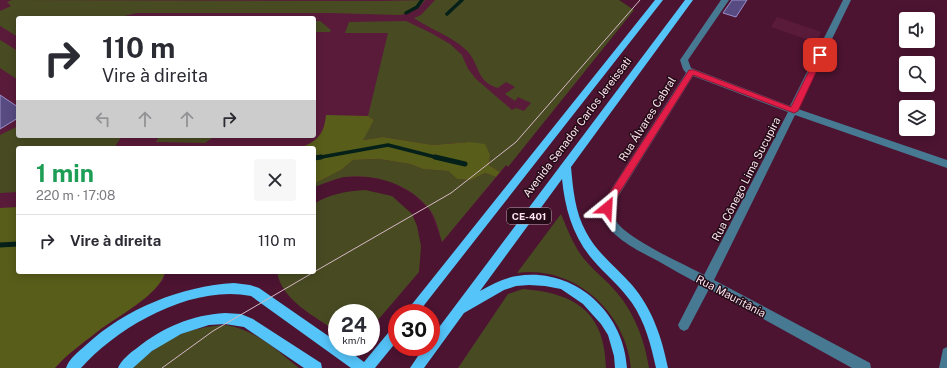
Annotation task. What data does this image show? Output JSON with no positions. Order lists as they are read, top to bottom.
{
  "streets": {
    "main road": ["Avenida Senador Carlos Jereissati", "CE-401"],
    "street": ["Rua Álvares Cabral", "Rua Cônego Lima Sucupira", "Rua Mauritânia"]
  },
  "crossings": [
    ["Rua Álvares Cabral", "Rua Mauritânia"],
    ["Rua Cônego Lima Sucupira", "Rua Mauritânia"]
  ],
  "page": {
    "turn": ["110 m", "Vire à direita"],
    "heading": ["1 min", "220 m · 17:08"],
    "list": [
      {
        "name": "Vire à direita",
        "value": "110 m"
      }
    ],
    "speed": "24 km/h",
    "limit": "30"
  }
}
